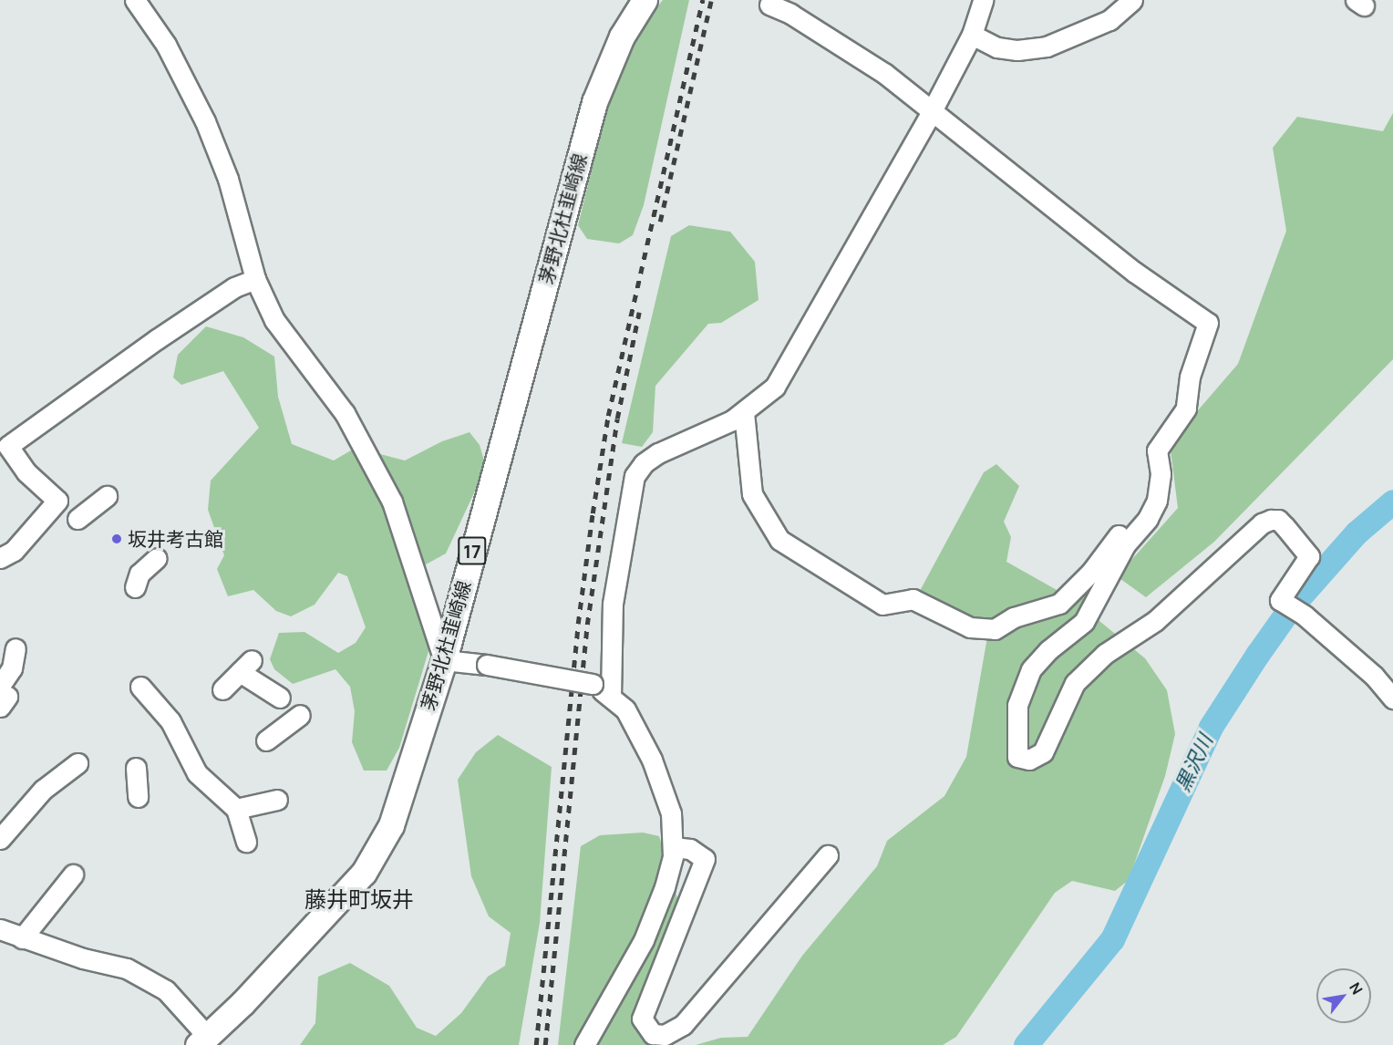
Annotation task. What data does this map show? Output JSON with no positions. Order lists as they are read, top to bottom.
{
  "streets": {
    "main road": ["茅野北杜韮崎線", "17"]
  },
  "districts": ["藤井町坂井"],
  "water": ["黒沢川"],
  "places": ["坂井考古館"],
  "north": "top right"
}
